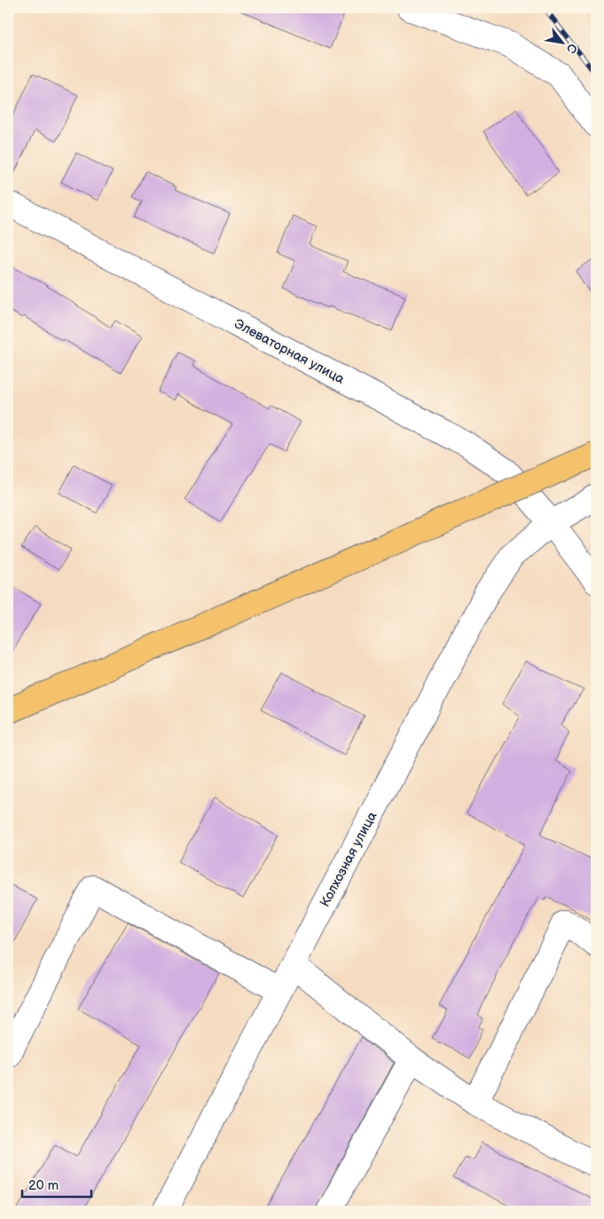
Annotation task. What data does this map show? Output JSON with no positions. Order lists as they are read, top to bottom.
{
  "streets": {
    "street": ["Элеваторная улица", "Колхозная улица"]
  },
  "crossings": [
    ["Элеваторная улица", "Колхозная улица"]
  ],
  "scale_bar": "20 m",
  "north": "bottom right"
}
